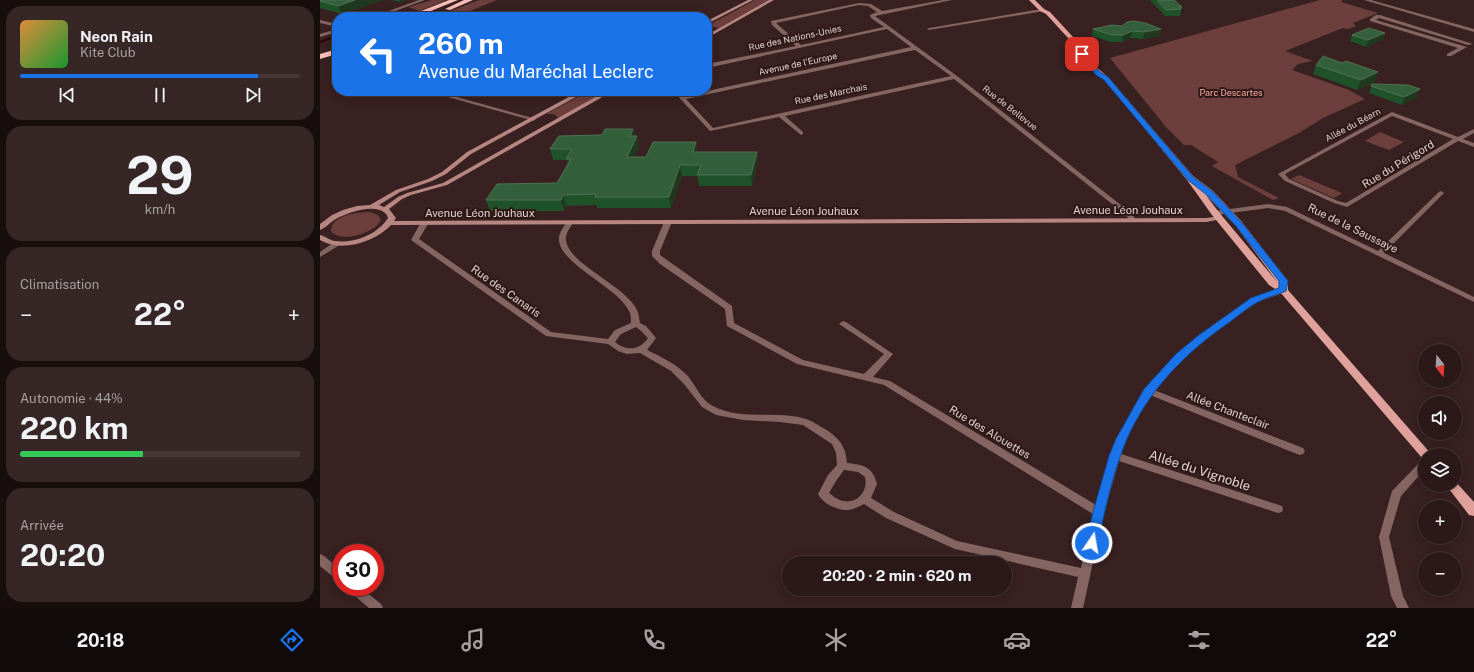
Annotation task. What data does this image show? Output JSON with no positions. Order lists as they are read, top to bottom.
{
  "streets": {
    "street": [
      "Rue des Nations-Unies",
      "Avenue de l'Europe",
      "Rue des Marchais",
      "Rue de Bellevue",
      "Allée du Béarn",
      "Rue du Périgord",
      "Avenue Léon Jouhaux",
      "Rue de la Saussaye",
      "Rue des Canaris",
      "Allée Chanteclair",
      "Rue des Alouettes",
      "Allée du Vignoble"
    ]
  },
  "crossings": [
    ["Rue des Nations-Unies", "Rue de Bellevue"],
    ["Avenue de l'Europe", "Rue des Marchais"],
    ["Avenue de l'Europe", "Rue de Bellevue"],
    ["Rue des Marchais", "Rue de Bellevue"],
    ["Rue de Bellevue", "Avenue Léon Jouhaux"],
    ["Allée du Béarn", "Rue du Périgord"],
    ["Avenue Léon Jouhaux", "Rue de la Saussaye"],
    ["Avenue Léon Jouhaux", "Rue des Canaris"],
    ["Avenue Léon Jouhaux", "Rue des Alouettes"]
  ],
  "parks": ["Parc Descartes"],
  "north": "bottom",
  "page": {
    "turn": ["260 m", "Avenue du Maréchal Leclerc"],
    "song": ["Neon Rain", "Kite Club"],
    "tile": [
      ["29", "km/h"],
      "Climatisation",
      ["Autonomie · 44%", "220 km"],
      ["Arrivée", "20:20"]
    ],
    "heat": ["−", "22°", "+"],
    "map_buttons": ["+", "−"],
    "limit": "30",
    "trip": "20:20 · 2 min · 620 m",
    "tabs": ["20:18", "22°"]
  }
}
